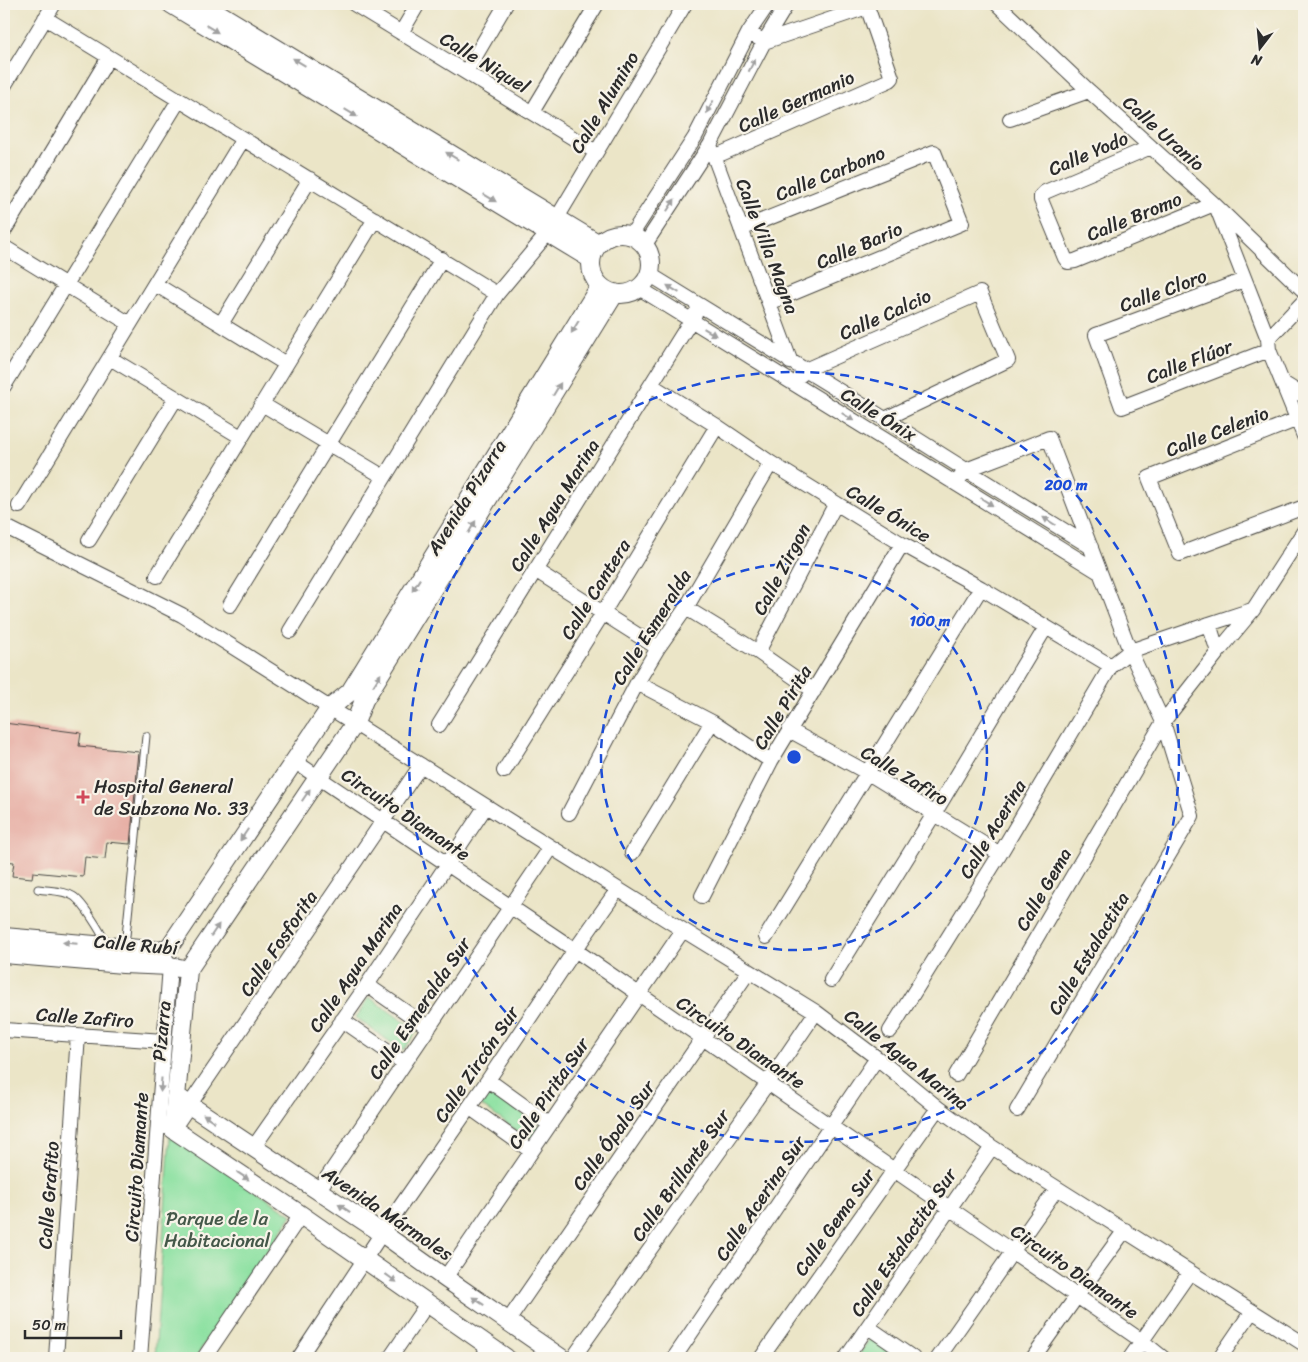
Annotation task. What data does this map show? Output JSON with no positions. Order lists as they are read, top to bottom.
{
  "streets": {
    "street": [
      "Calle Niquel",
      "Calle Germanio",
      "Calle Alumino",
      "Calle Uranio",
      "Calle Yodo",
      "Calle Carbono",
      "Calle Bromo",
      "Calle Bario",
      "Calle Villa Magna",
      "Calle Cloro",
      "Calle Calcio",
      "Calle Flúor",
      "Calle Ónix",
      "Calle Celenio",
      "Avenida Pizarra",
      "Calle Agua Marina",
      "Calle Ónice",
      "Calle Zirgon",
      "Calle Cantera",
      "Calle Esmeralda",
      "Calle Pirita",
      "Calle Zafiro",
      "Circuito Diamante",
      "Calle Acerina",
      "Calle Gema",
      "Calle Fosforita",
      "Calle Rubí",
      "Calle Estalactita",
      "Calle Esmeralda Sur",
      "Pizarra",
      "Calle Zircón Sur",
      "Calle Pirita Sur",
      "Calle Ópalo Sur",
      "Calle Brillante Sur",
      "Calle Grafito",
      "Calle Acerina Sur",
      "Avenida Mármoles",
      "Calle Gema Sur",
      "Calle Estalactita Sur"
    ]
  },
  "crossings": [
    ["Calle Niquel", "Calle Alumino"],
    ["Calle Germanio", "Calle Villa Magna"],
    ["Calle Uranio", "Calle Yodo"],
    ["Calle Uranio", "Calle Bromo"],
    ["Calle Yodo", "Calle Bromo"],
    ["Calle Carbono", "Calle Bario"],
    ["Calle Carbono", "Calle Villa Magna"],
    ["Calle Bario", "Calle Villa Magna"],
    ["Calle Villa Magna", "Calle Ónix"],
    ["Calle Cloro", "Calle Flúor"],
    ["Calle Calcio", "Calle Ónix"],
    ["Calle Ónix", "Avenida Pizarra"],
    ["Calle Ónix", "Calle Agua Marina"],
    ["Avenida Pizarra", "Calle Agua Marina"],
    ["Avenida Pizarra", "Circuito Diamante"],
    ["Avenida Pizarra", "Calle Rubí"],
    ["Avenida Pizarra", "Pizarra"],
    ["Calle Agua Marina", "Calle Ónice"],
    ["Calle Agua Marina", "Circuito Diamante"],
    ["Calle Agua Marina", "Calle Fosforita"],
    ["Calle Agua Marina", "Calle Esmeralda Sur"],
    ["Calle Agua Marina", "Calle Zircón Sur"],
    ["Calle Agua Marina", "Calle Pirita Sur"],
    ["Calle Agua Marina", "Calle Ópalo Sur"],
    ["Calle Agua Marina", "Calle Brillante Sur"],
    ["Calle Agua Marina", "Calle Acerina Sur"],
    ["Calle Agua Marina", "Avenida Mármoles"],
    ["Calle Agua Marina", "Calle Gema Sur"],
    ["Calle Agua Marina", "Calle Estalactita Sur"],
    ["Calle Ónice", "Calle Zirgon"],
    ["Calle Ónice", "Calle Cantera"],
    ["Calle Ónice", "Calle Esmeralda"],
    ["Calle Ónice", "Calle Pirita"],
    ["Calle Ónice", "Calle Acerina"],
    ["Calle Pirita", "Calle Zafiro"],
    ["Calle Zafiro", "Circuito Diamante"],
    ["Calle Zafiro", "Calle Acerina"],
    ["Calle Zafiro", "Calle Grafito"],
    ["Circuito Diamante", "Calle Fosforita"],
    ["Circuito Diamante", "Calle Rubí"],
    ["Circuito Diamante", "Calle Esmeralda Sur"],
    ["Circuito Diamante", "Pizarra"],
    ["Circuito Diamante", "Calle Zircón Sur"],
    ["Circuito Diamante", "Calle Pirita Sur"],
    ["Circuito Diamante", "Calle Ópalo Sur"],
    ["Circuito Diamante", "Calle Brillante Sur"],
    ["Circuito Diamante", "Calle Acerina Sur"],
    ["Circuito Diamante", "Calle Gema Sur"],
    ["Circuito Diamante", "Calle Estalactita Sur"],
    ["Calle Acerina", "Calle Gema"],
    ["Calle Gema", "Calle Estalactita"],
    ["Calle Fosforita", "Pizarra"],
    ["Calle Fosforita", "Avenida Mármoles"],
    ["Calle Rubí", "Pizarra"],
    ["Calle Esmeralda Sur", "Avenida Mármoles"],
    ["Pizarra", "Avenida Mármoles"],
    ["Calle Zircón Sur", "Avenida Mármoles"],
    ["Calle Pirita Sur", "Avenida Mármoles"],
    ["Calle Ópalo Sur", "Avenida Mármoles"]
  ],
  "parks": ["Parque de la Habitacional"],
  "places": {
    "health": ["Hospital General de Subzona No. 33"]
  },
  "scale_bar": "50 m",
  "north": "bottom",
  "rings": ["200 m", "100 m"]
}
